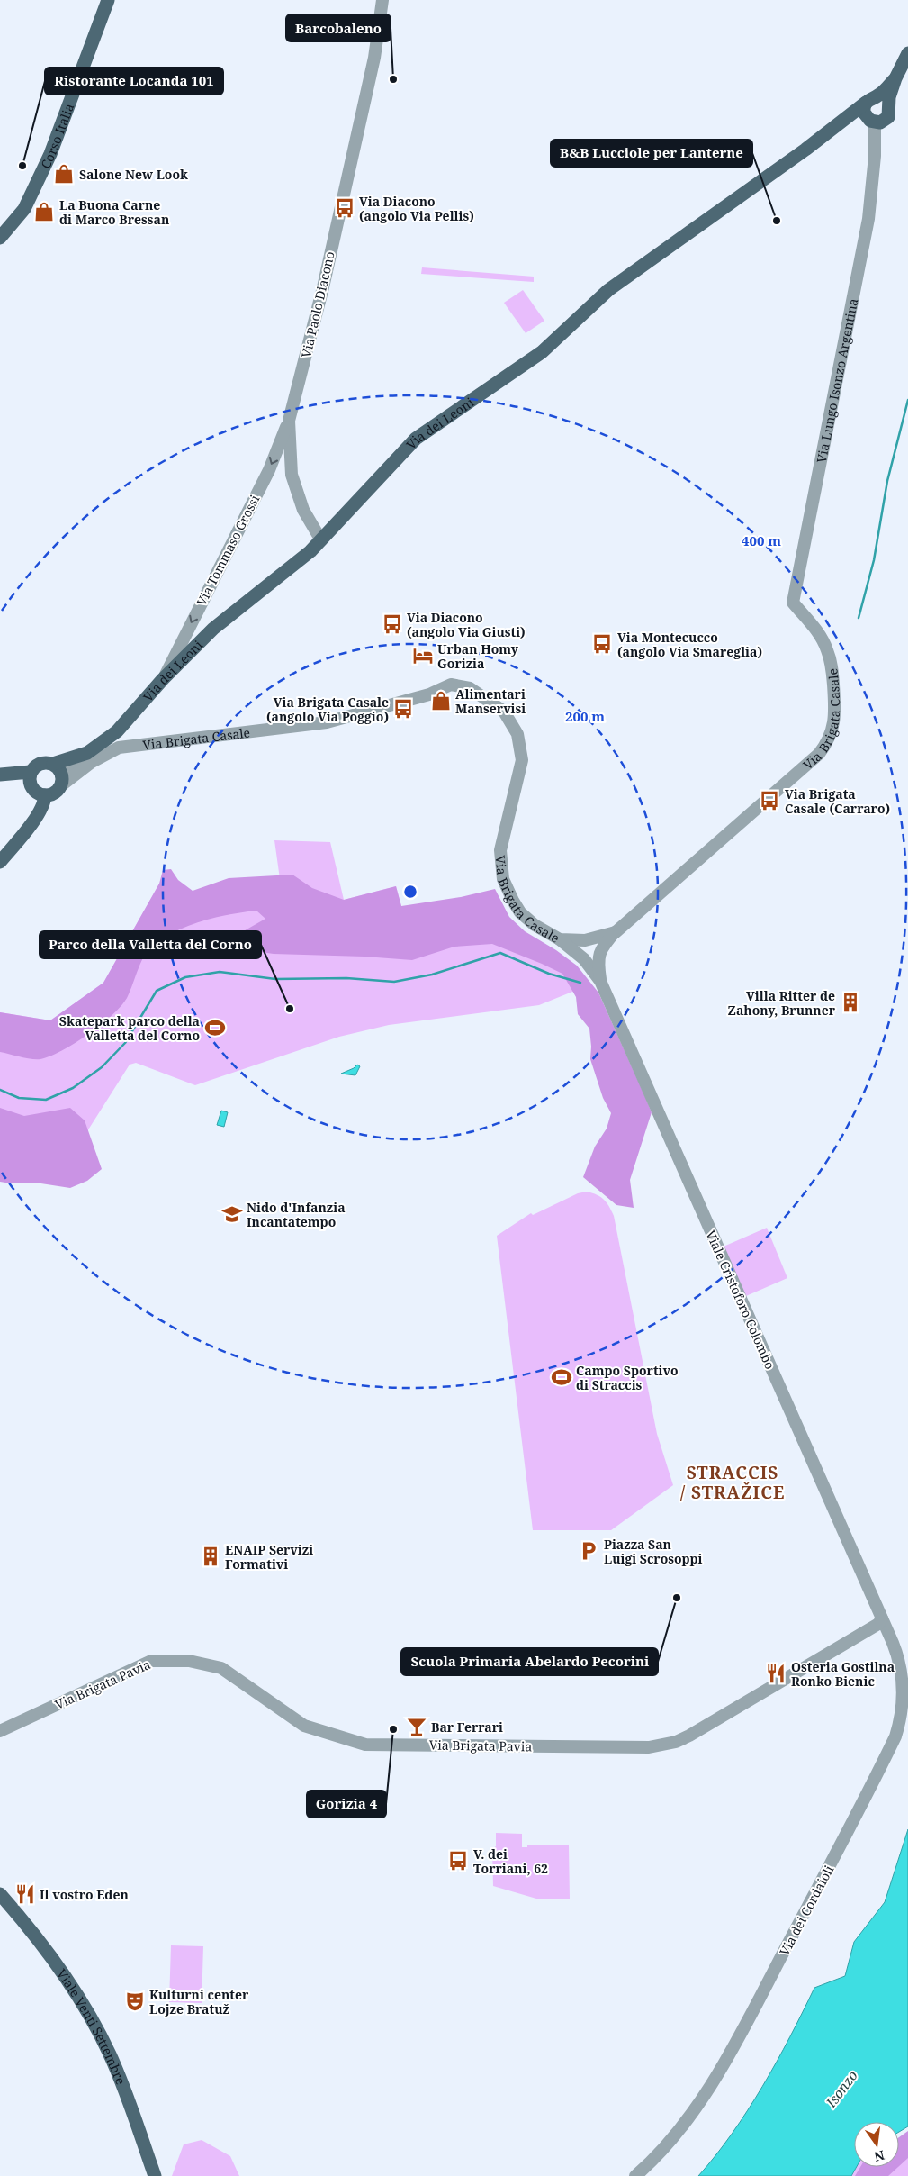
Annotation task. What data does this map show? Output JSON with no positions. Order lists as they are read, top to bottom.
{
  "streets": {
    "main road": [
      "Corso Italia",
      "Via Lungo Isonzo Argentina",
      "Via dei Leoni",
      "Via Brigata Casale",
      "Viale Venti Settembre"
    ],
    "street": [
      "Via Paolo Diacono",
      "Via Tommaso Grossi",
      "Viale Cristoforo Colombo",
      "Via Brigata Pavia",
      "Via dei Cordaioli"
    ]
  },
  "crossings": [
    ["Via Paolo Diacono", "Via dei Leoni"],
    ["Via Paolo Diacono", "Via Tommaso Grossi"],
    ["Via Lungo Isonzo Argentina", "Via dei Leoni"],
    ["Via Lungo Isonzo Argentina", "Via Brigata Casale"],
    ["Via dei Leoni", "Via Tommaso Grossi"],
    ["Via dei Leoni", "Via Brigata Casale"],
    ["Via Brigata Casale", "Viale Cristoforo Colombo"],
    ["Viale Cristoforo Colombo", "Via Brigata Pavia"],
    ["Viale Cristoforo Colombo", "Via dei Cordaioli"],
    ["Via Brigata Pavia", "Via dei Cordaioli"]
  ],
  "one_way": ["Via Tommaso Grossi"],
  "districts": ["STRACCIS / STRAŽICE"],
  "water": ["Isonzo"],
  "places": {
    "other": [
      "Barcobaleno",
      "Ristorante Locanda 101",
      "B&B Lucciole per Lanterne",
      "Parco della Valletta del Corno",
      "Scuola Primaria Abelardo Pecorini",
      "Gorizia 4"
    ],
    "shop": ["Salone New Look", "La Buona Carne di Marco Bressan", "Alimentari Manservisi"],
    "bus stop": [
      "Via Diacono (angolo Via Pellis)",
      "Via Diacono (angolo Via Giusti)",
      "Via Montecucco (angolo Via Smareglia)",
      "Via Brigata Casale (angolo Via Poggio)",
      "Via Brigata Casale (Carraro)",
      "V. dei Torriani, 62"
    ],
    "hotel": ["Urban Homy Gorizia"],
    "building": ["Villa Ritter de Zahony, Brunner", "ENAIP Servizi Formativi"],
    "sports": ["Skatepark parco della Valletta del Corno", "Campo Sportivo di Straccis"],
    "school or university": ["Nido d'Infanzia Incantatempo"],
    "parking": ["Piazza San Luigi Scrosoppi"],
    "restaurant": ["Osteria Gostilna Ronko Bienic", "Il vostro Eden"],
    "bar": ["Bar Ferrari"],
    "theatre": ["Kulturni center Lojze Bratuž"]
  },
  "north": "bottom",
  "rings": ["400 m", "200 m"]
}
